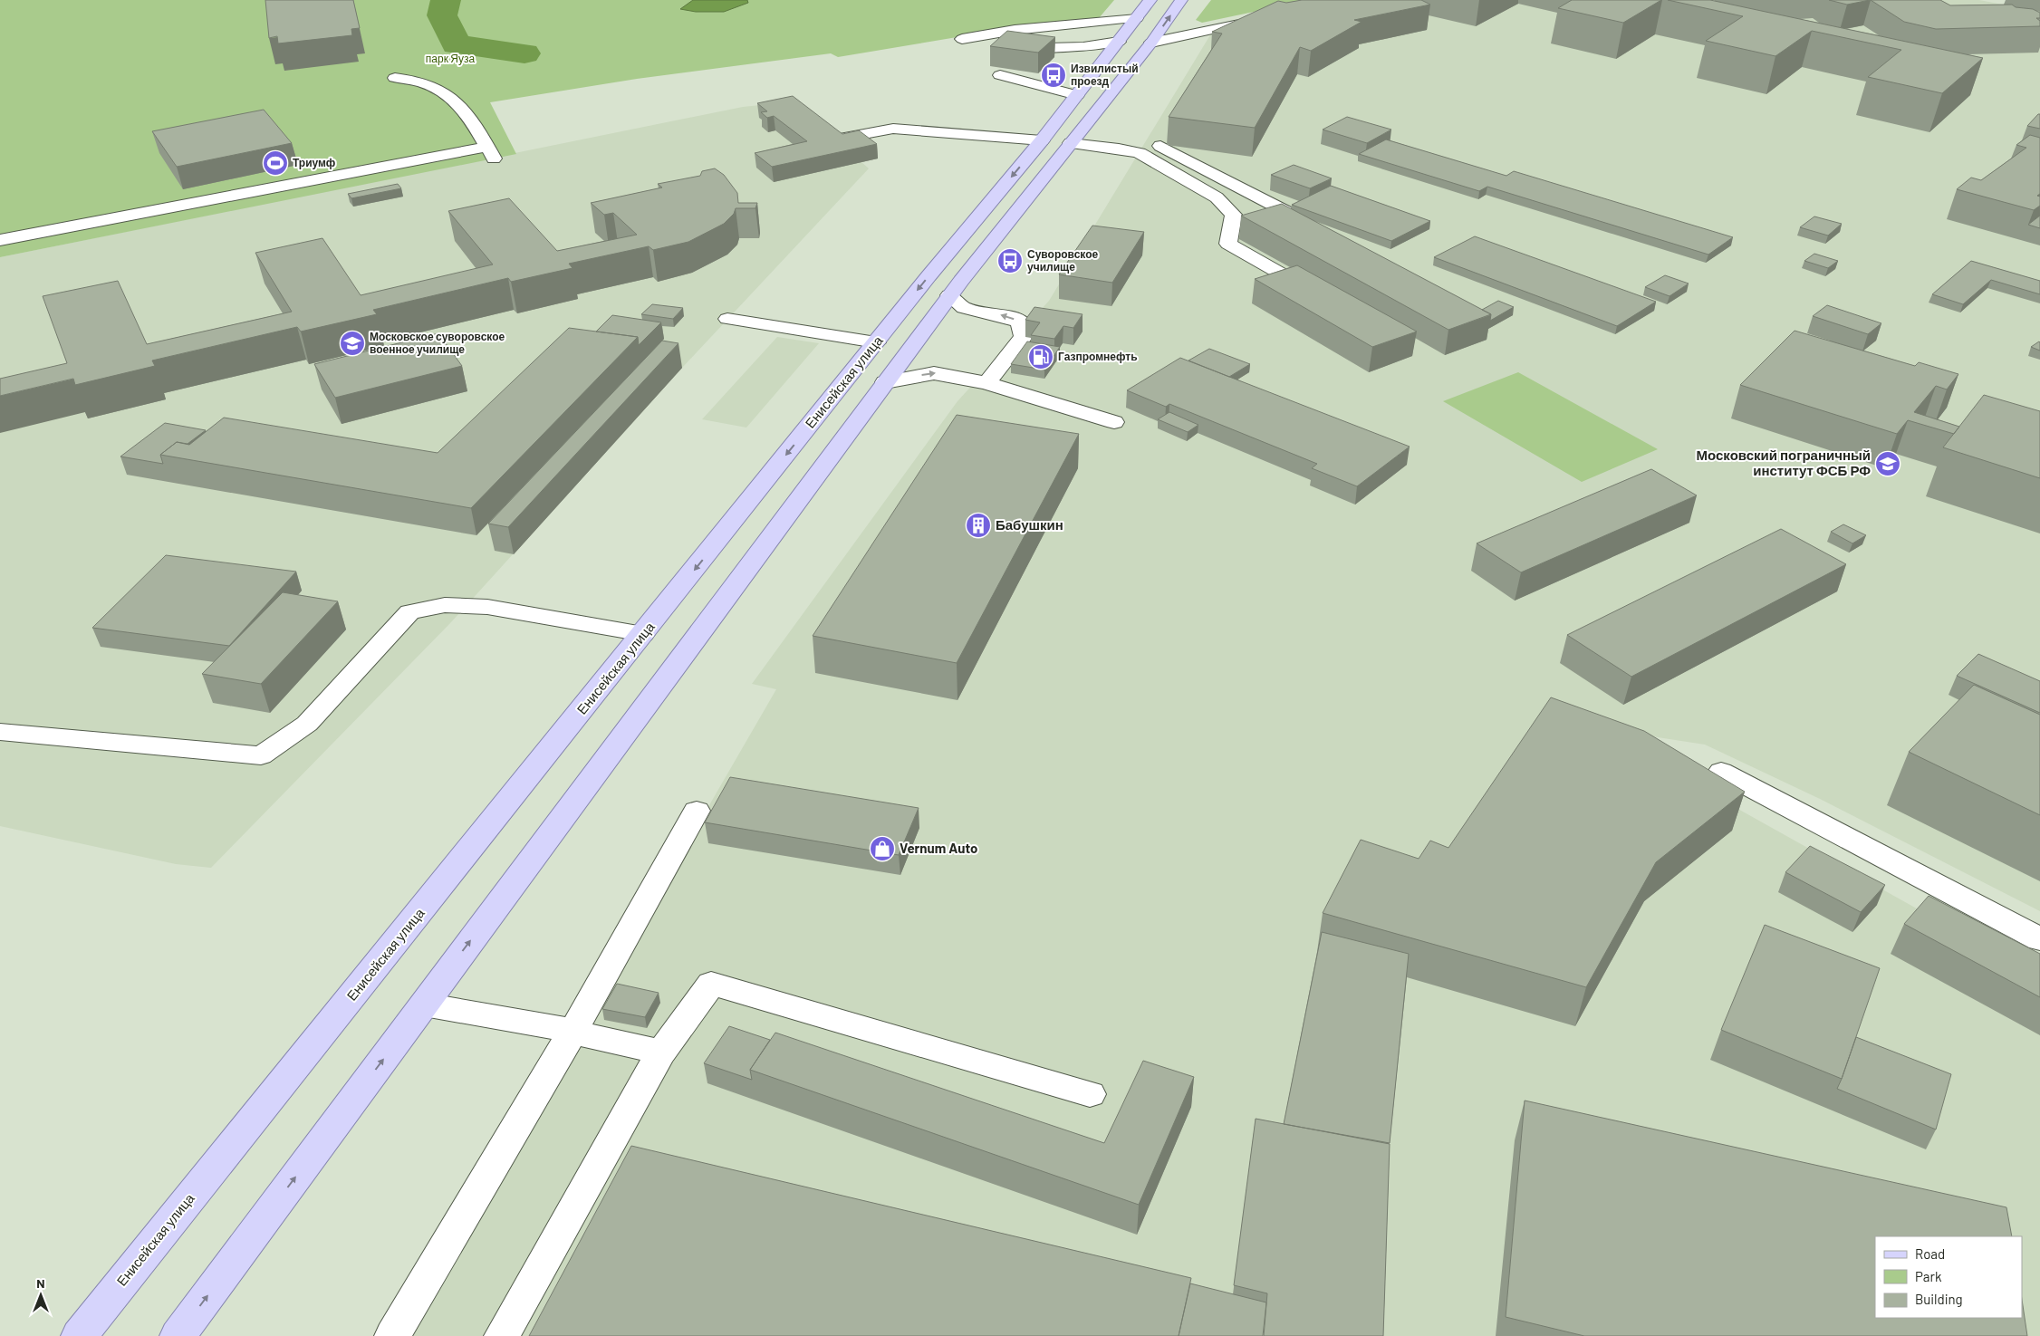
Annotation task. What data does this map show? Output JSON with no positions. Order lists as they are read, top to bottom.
{
  "streets": {
    "main road": ["Енисейская улица"]
  },
  "parks": ["парк Яуза"],
  "places": {
    "bus stop": ["Извилистый проезд", "Суворовское училище"],
    "sports": ["Триумф"],
    "school or university": ["Московское суворовское военное училище", "Московский пограничный институт ФСБ РФ"],
    "fuel station": ["Газпромнефть"],
    "building": ["Бабушкин"],
    "shop": ["Vernum Auto"]
  },
  "legend": ["Road", "Park", "Building"],
  "north": "top"
}
